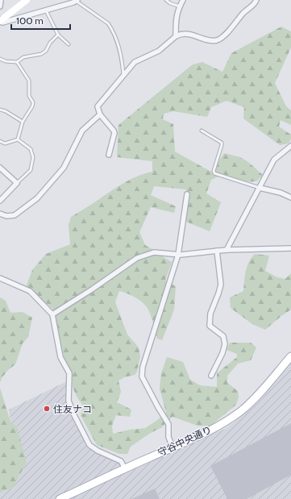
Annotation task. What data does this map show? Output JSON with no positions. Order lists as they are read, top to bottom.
{
  "streets": {
    "main road": ["守谷中央通り"]
  },
  "places": ["住友ナコ"],
  "scale_bar": "100 m"
}
